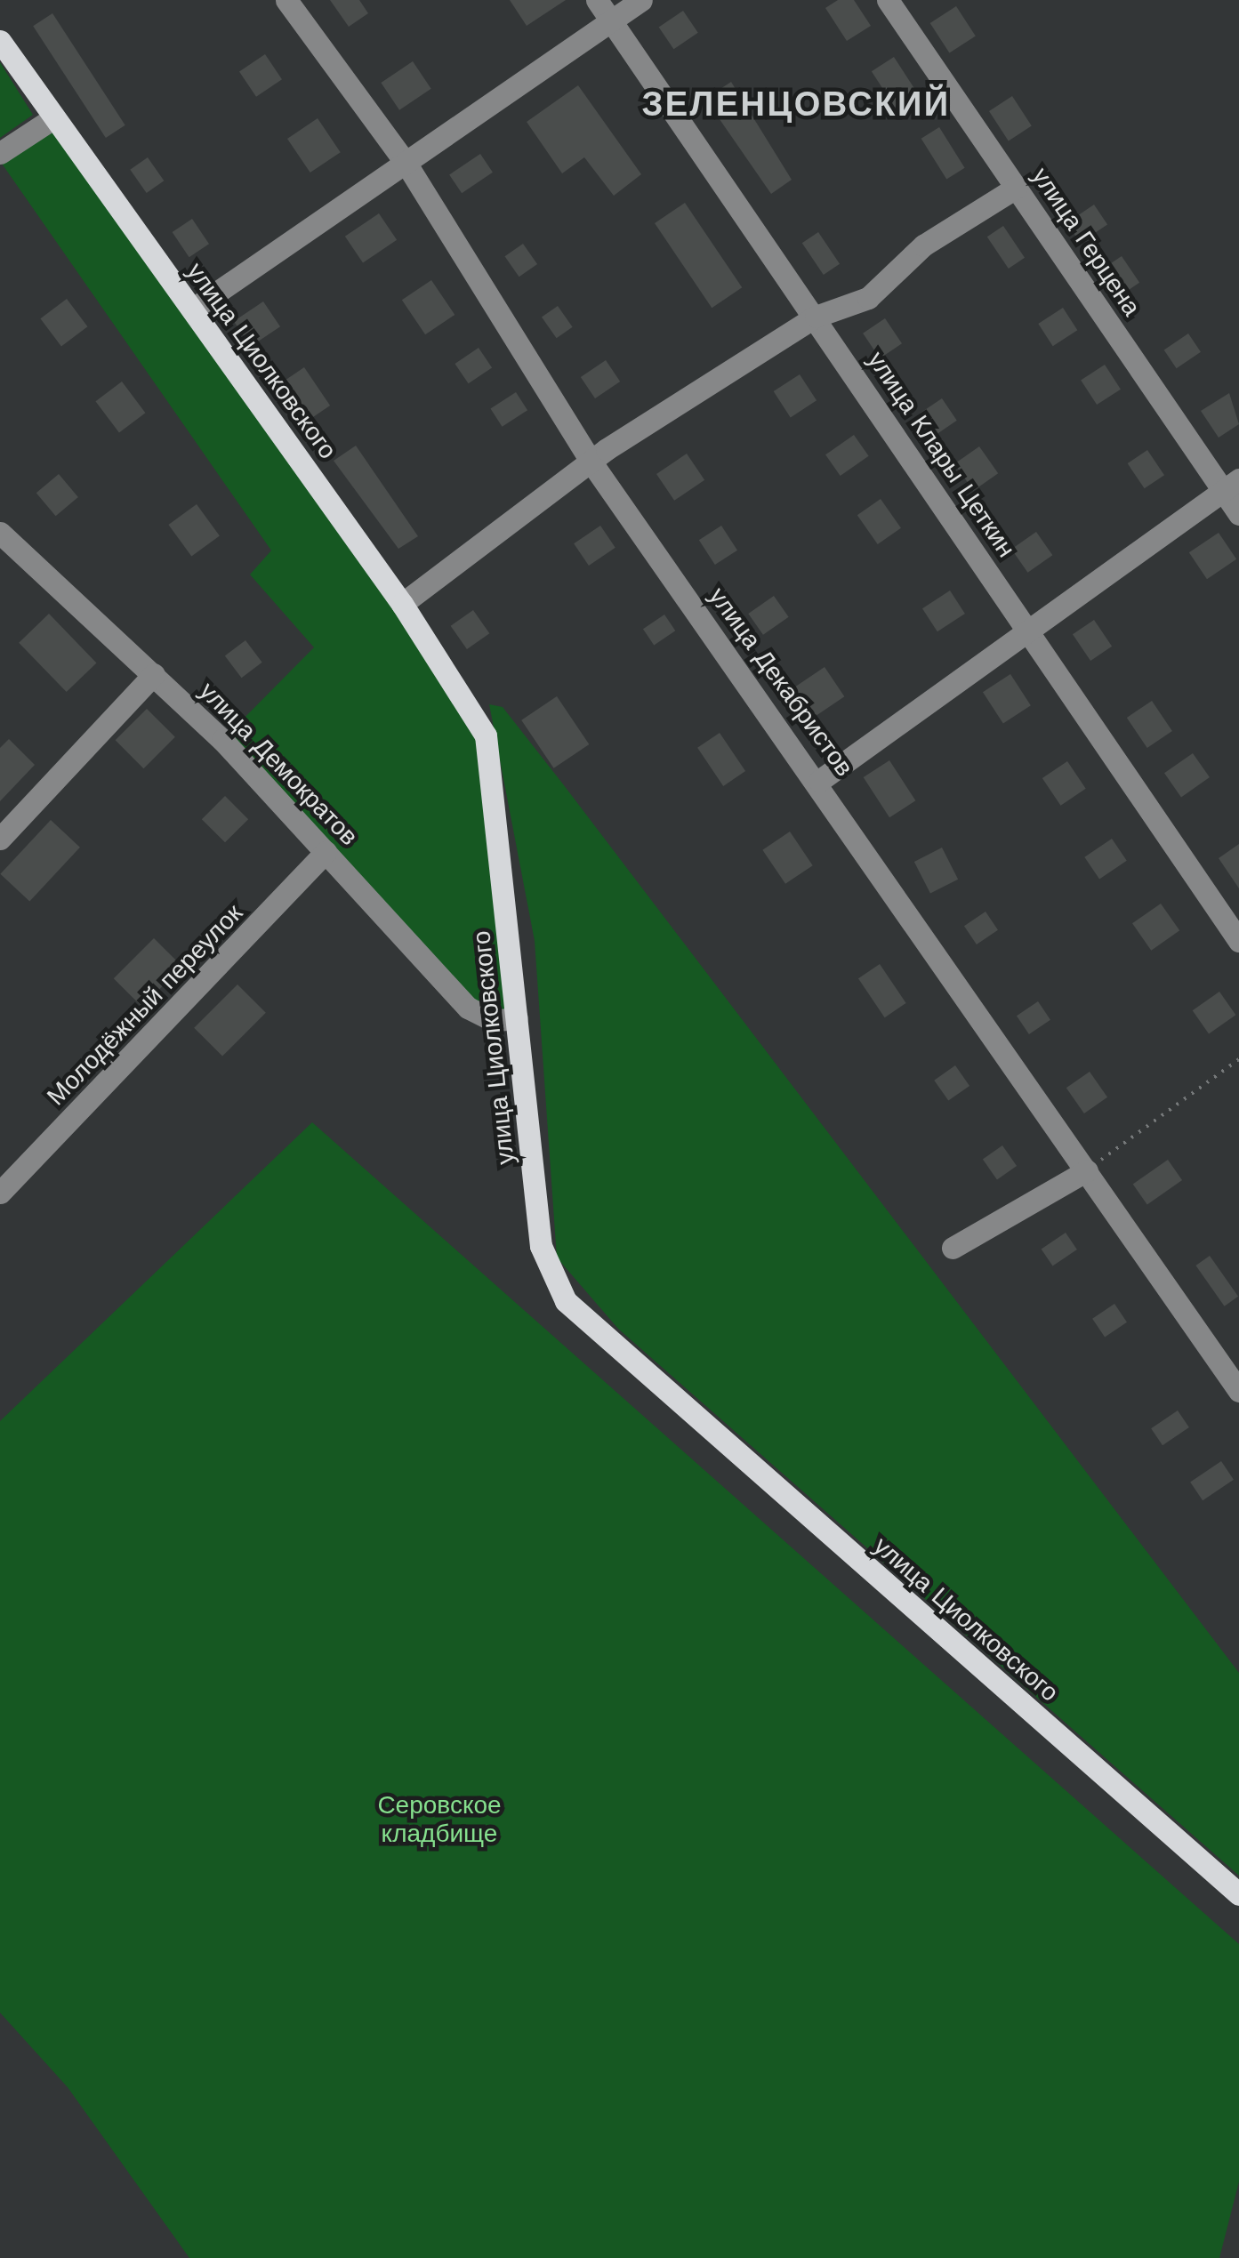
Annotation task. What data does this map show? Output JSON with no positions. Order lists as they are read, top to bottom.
{
  "streets": {
    "main road": ["улица Циолковского"],
    "street": [
      "улица Герцена",
      "улица Клары Цеткин",
      "улица Декабристов",
      "улица Демократов",
      "Молодёжный переулок"
    ]
  },
  "crossings": [
    ["улица Циолковского", "улица Демократов"],
    ["улица Демократов", "Молодёжный переулок"]
  ],
  "districts": ["ЗЕЛЕНЦОВСКИЙ"],
  "parks": ["Серовское кладбище"]
}
